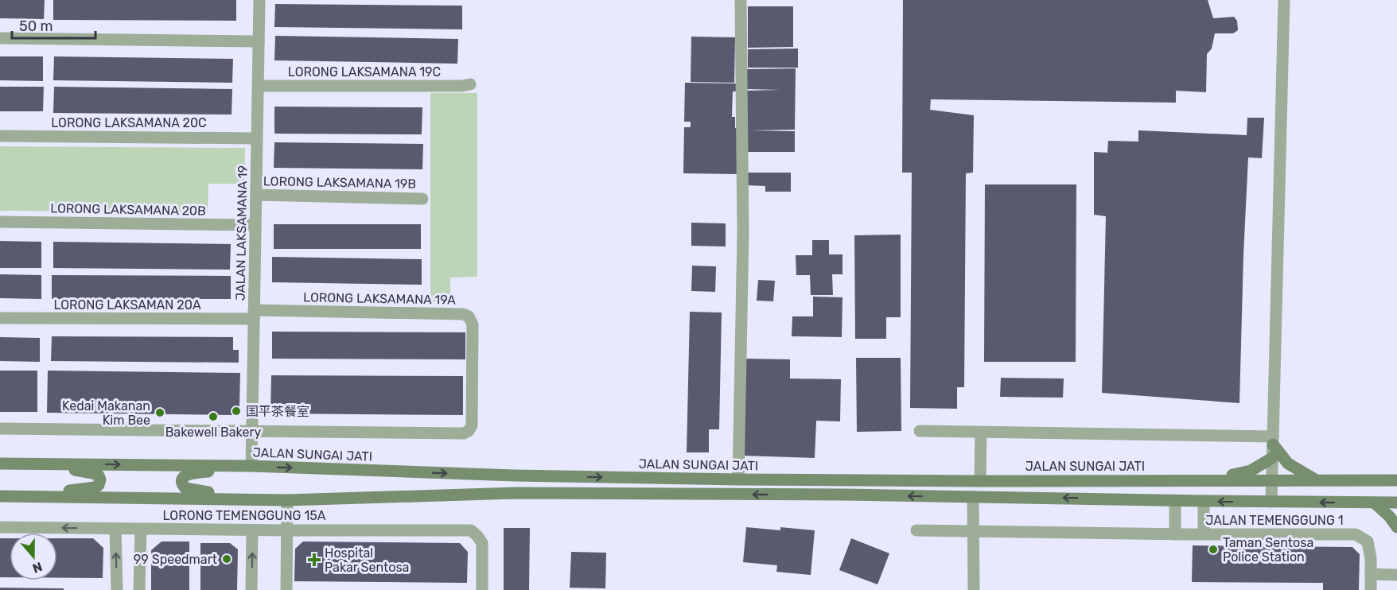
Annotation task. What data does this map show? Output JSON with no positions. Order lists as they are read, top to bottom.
{
  "streets": {
    "main road": ["JALAN SUNGAI JATI"],
    "street": [
      "LORONG LAKSAMANA 19C",
      "LORONG LAKSAMANA 20C",
      "LORONG LAKSAMANA 19B",
      "LORONG LAKSAMANA 20B",
      "JALAN LAKSAMANA 19",
      "LORONG LAKSAMANA 19A",
      "LORONG LAKSAMAN 20A",
      "LORONG TEMENGGUNG 15A",
      "JALAN TEMENGGUNG 1"
    ]
  },
  "crossings": [
    ["LORONG LAKSAMANA 19C", "JALAN LAKSAMANA 19"],
    ["LORONG LAKSAMANA 20C", "JALAN LAKSAMANA 19"],
    ["LORONG LAKSAMANA 19B", "JALAN LAKSAMANA 19"],
    ["LORONG LAKSAMANA 20B", "JALAN LAKSAMANA 19"],
    ["JALAN LAKSAMANA 19", "LORONG LAKSAMANA 19A"],
    ["JALAN LAKSAMANA 19", "LORONG LAKSAMAN 20A"],
    ["JALAN LAKSAMANA 19", "JALAN SUNGAI JATI"],
    ["LORONG LAKSAMANA 19A", "LORONG LAKSAMAN 20A"]
  ],
  "places": {
    "other": [
      "国平茶餐室",
      "Kedai Makanan Kim Bee",
      "Bakewell Bakery",
      "Taman Sentosa Police Station",
      "99 Speedmart"
    ],
    "health": ["Hospital Pakar Sentosa"]
  },
  "scale_bar": "50 m",
  "north": "bottom"
}
